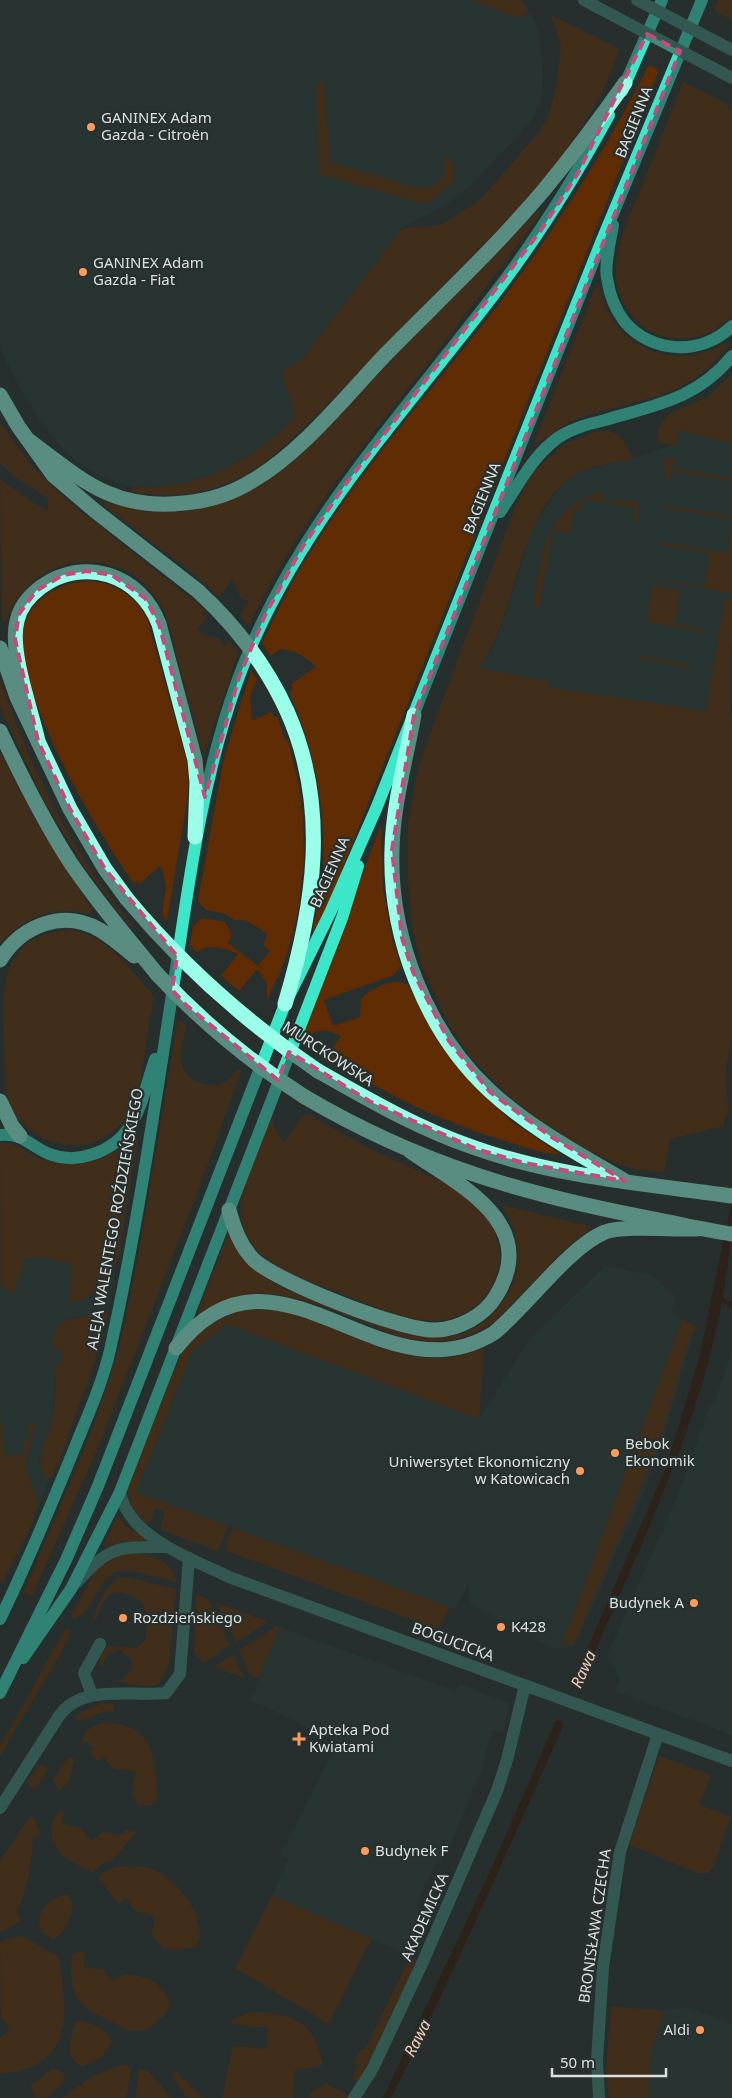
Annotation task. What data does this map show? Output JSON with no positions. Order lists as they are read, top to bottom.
{
  "streets": {
    "highway": ["MURCKOWSKA"],
    "main road": ["BAGIENNA", "ALEJA WALENTEGO ROŹDZIEŃSKIEGO"],
    "street": ["BOGUCICKA", "AKADEMICKA", "BRONISŁAWA CZECHA"]
  },
  "crossings": [
    ["BAGIENNA", "ALEJA WALENTEGO ROŹDZIEŃSKIEGO"],
    ["BOGUCICKA", "AKADEMICKA"],
    ["BOGUCICKA", "BRONISŁAWA CZECHA"]
  ],
  "water": ["Rawa"],
  "places": {
    "other": [
      "GANINEX Adam Gazda - Citroën",
      "GANINEX Adam Gazda - Fiat",
      "Bebok Ekonomik",
      "Uniwersytet Ekonomiczny w Katowicach",
      "Budynek A",
      "Rozdzieńskiego",
      "K428",
      "Budynek F",
      "Aldi"
    ],
    "health": ["Apteka Pod Kwiatami"]
  },
  "scale_bar": "50 m"
}
